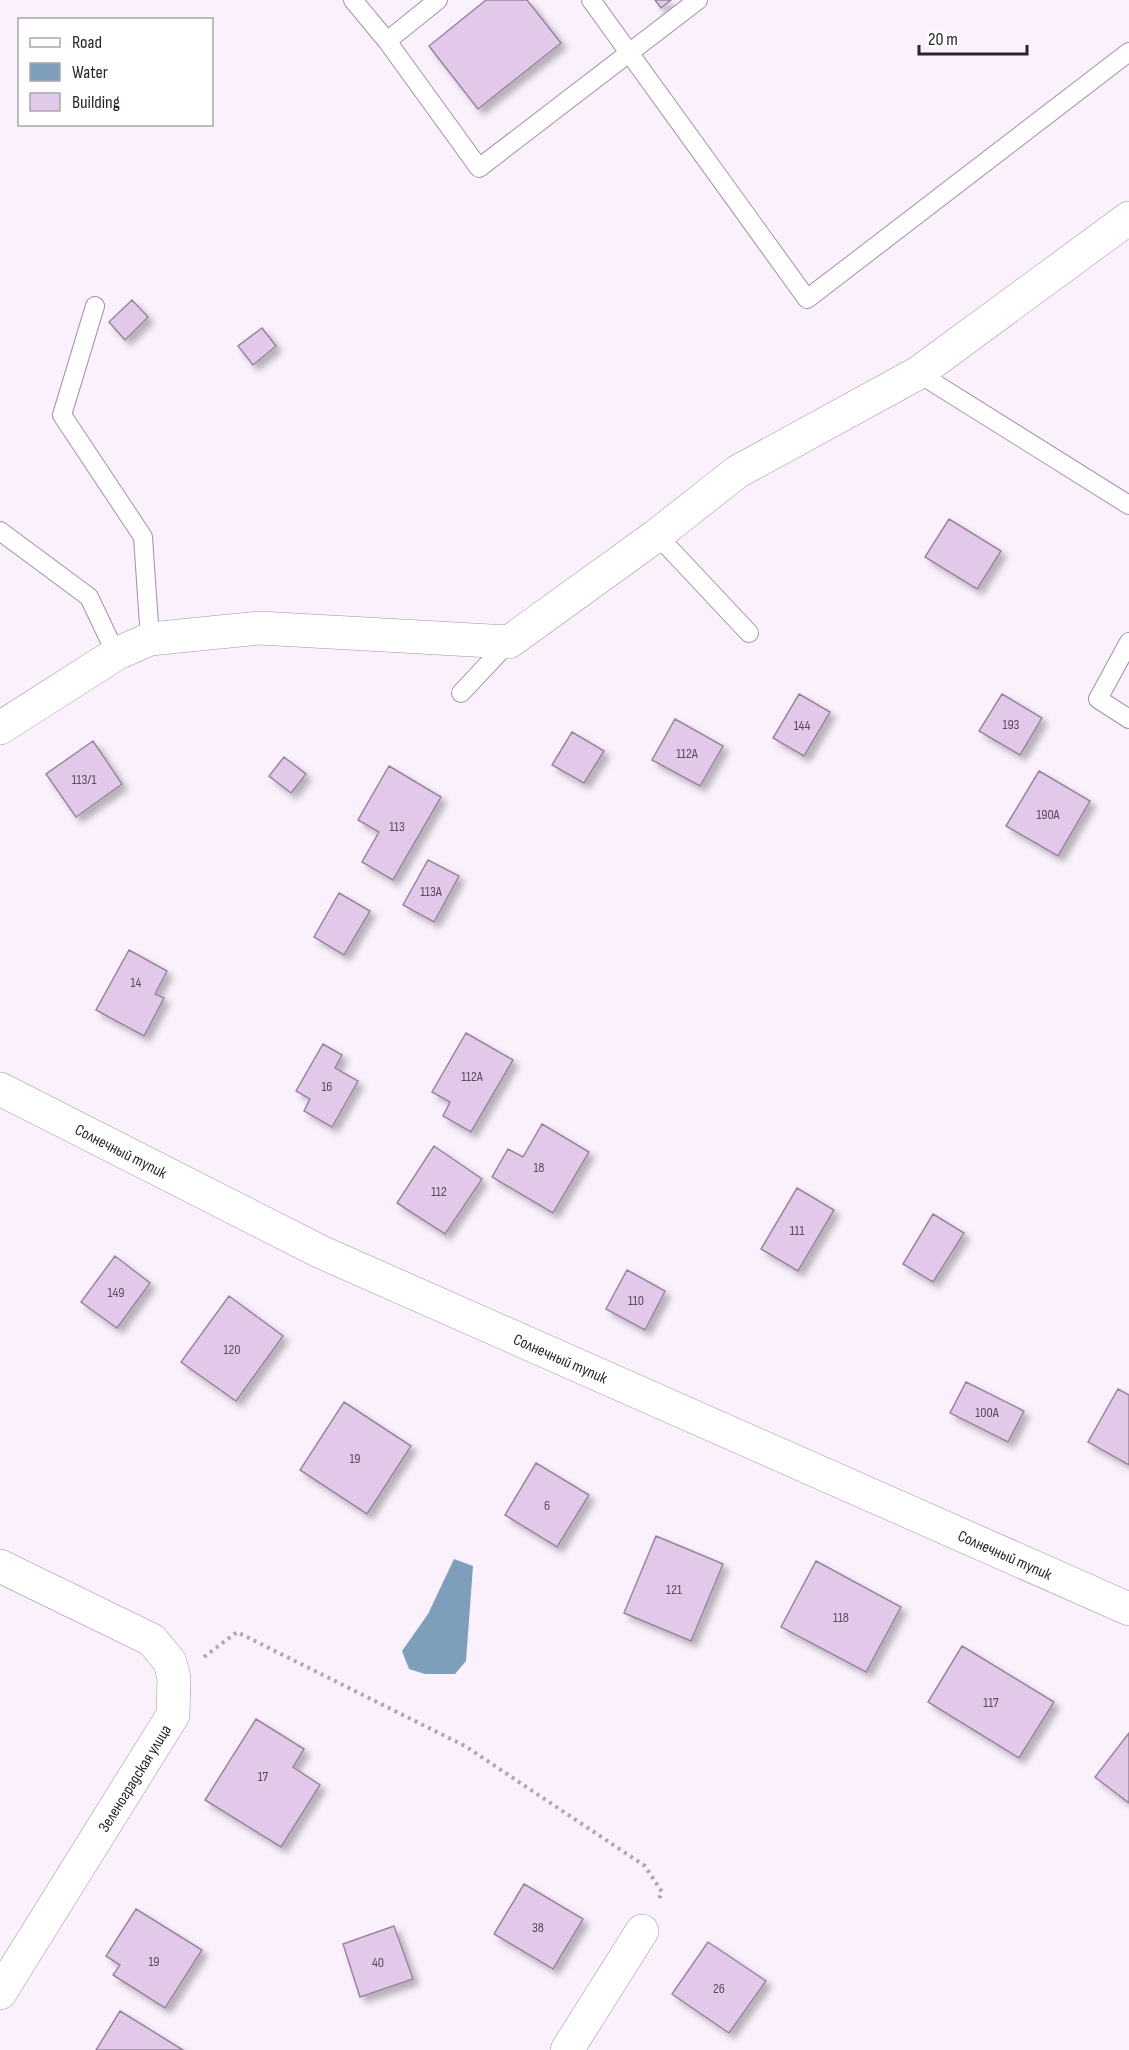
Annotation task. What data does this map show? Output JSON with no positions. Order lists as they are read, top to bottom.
{
  "streets": {
    "street": ["Солнечный тупик", "Зеленоградская улица"]
  },
  "house_numbers": [
    "193",
    "144",
    "112А",
    "113/1",
    "190А",
    "113",
    "113А",
    "14",
    "112А",
    "16",
    "18",
    "112",
    "111",
    "149",
    "110",
    "120",
    "100А",
    "19",
    "6",
    "121",
    "118",
    "117",
    "17",
    "38",
    "19",
    "40",
    "26"
  ],
  "legend": ["Road", "Water", "Building"],
  "scale_bar": "20 m"
}
